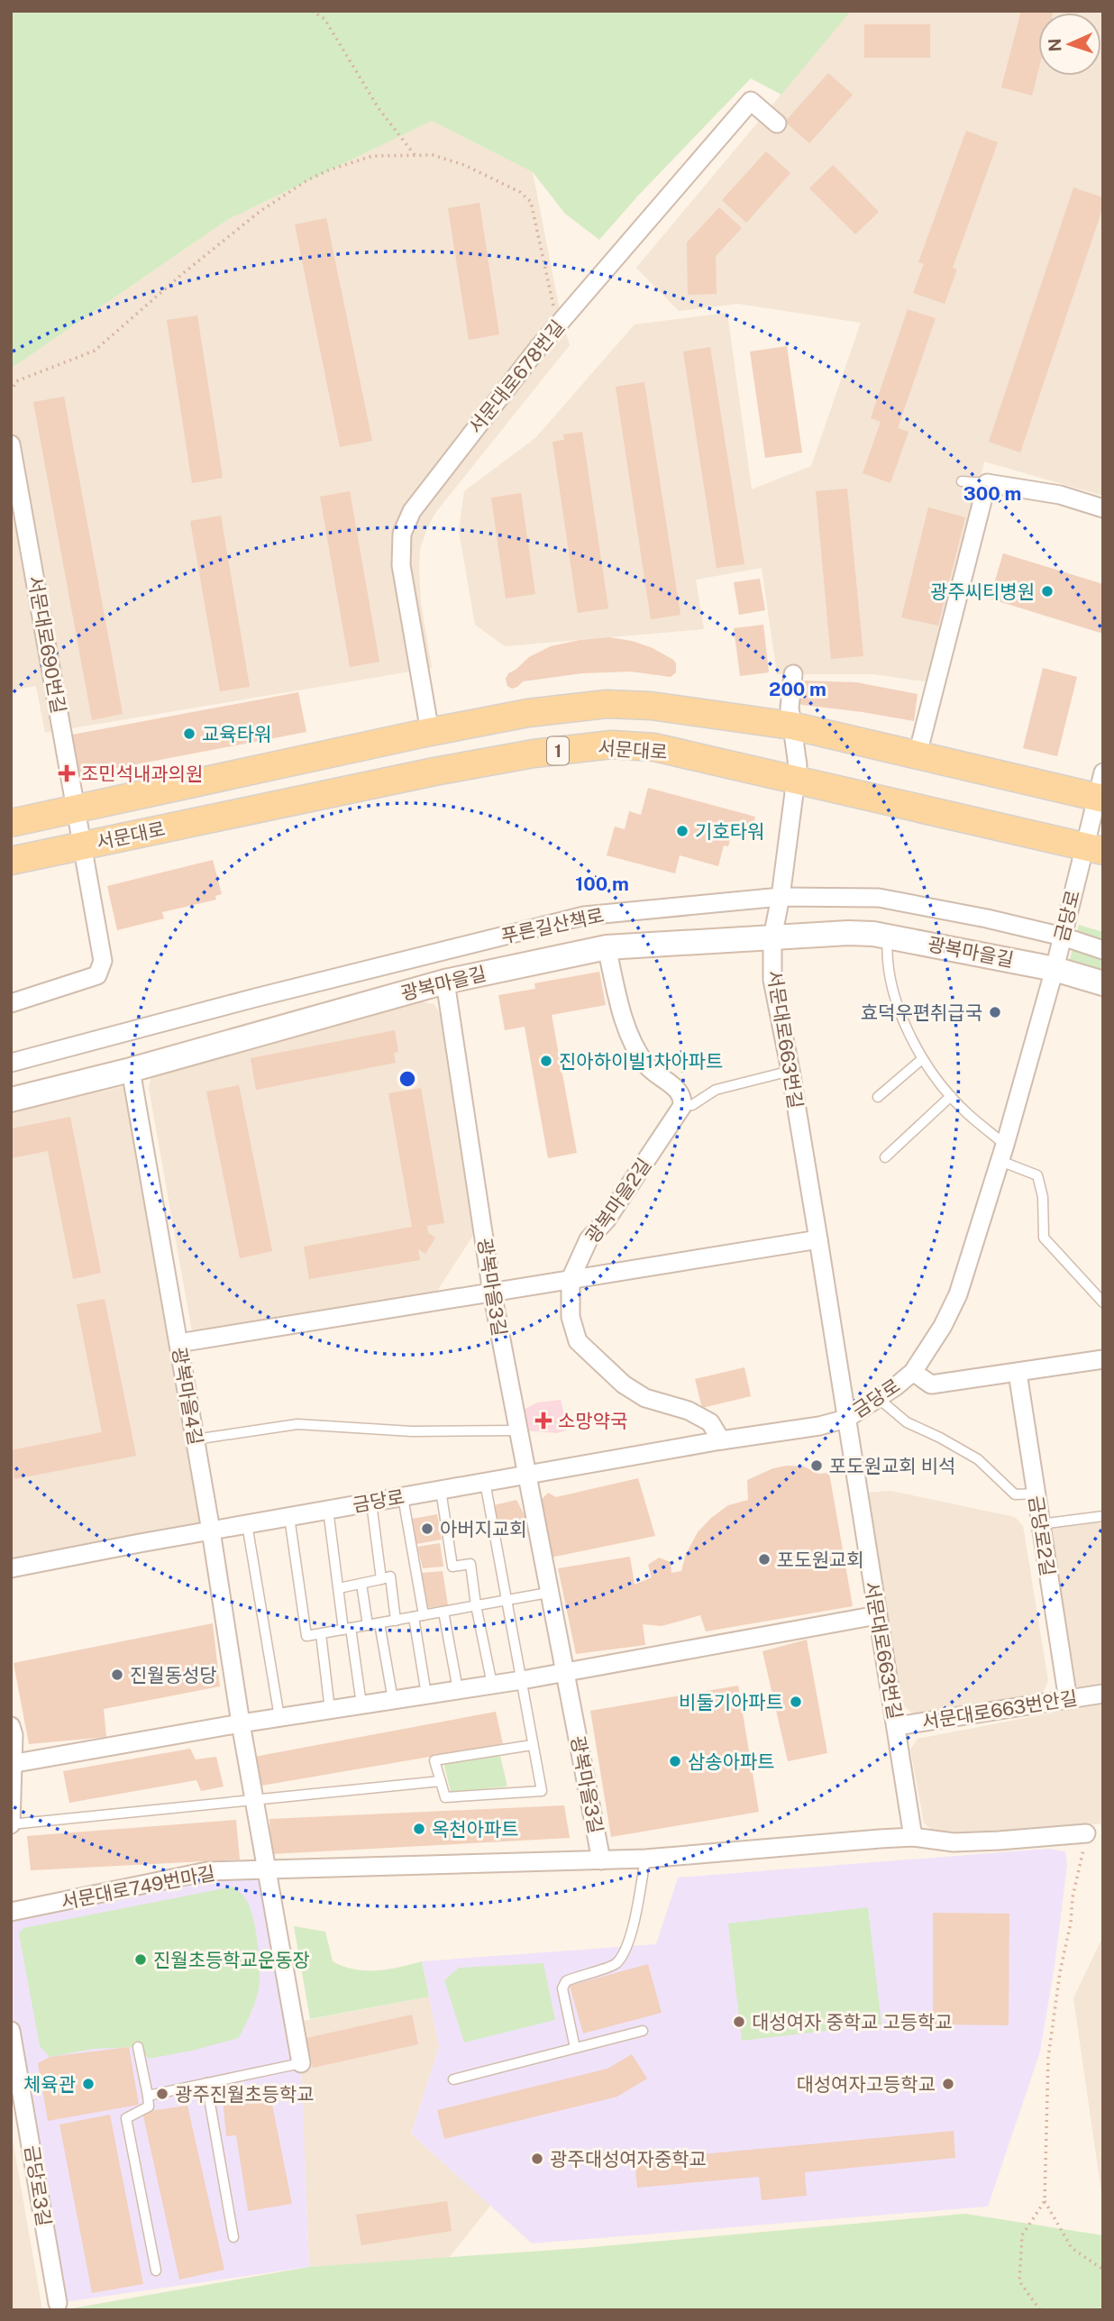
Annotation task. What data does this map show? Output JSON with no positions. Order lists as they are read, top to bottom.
{
  "streets": {
    "main road": ["서문대로", "1"],
    "street": [
      "서문대로678번길",
      "서문대로690번길",
      "금당로",
      "푸른길산책로",
      "광복마을길",
      "서문대로663번길",
      "광복마을2길",
      "광복마을3길",
      "광복마을4길",
      "금당로2길",
      "서문대로663번안길",
      "서문대로749번마길",
      "금당로3길"
    ]
  },
  "crossings": [
    ["서문대로678번길", "서문대로"],
    ["서문대로690번길", "서문대로"],
    ["서문대로", "금당로"],
    ["서문대로", "서문대로663번길"],
    ["금당로", "푸른길산책로"],
    ["금당로", "광복마을길"],
    ["금당로", "서문대로663번길"],
    ["금당로", "광복마을2길"],
    ["금당로", "광복마을3길"],
    ["금당로", "광복마을4길"],
    ["푸른길산책로", "서문대로663번길"],
    ["광복마을길", "서문대로663번길"],
    ["광복마을길", "광복마을3길"],
    ["광복마을길", "광복마을4길"],
    ["서문대로663번길", "서문대로663번안길"],
    ["서문대로663번길", "서문대로749번마길"],
    ["광복마을3길", "서문대로749번마길"],
    ["광복마을4길", "서문대로749번마길"],
    ["금당로2길", "서문대로663번안길"]
  ],
  "places": {
    "other": [
      "광주씨티병원",
      "교육타워",
      "기호타워",
      "효덕우편취급국",
      "진아하이빌1차아파트",
      "포도원교회 비석",
      "아버지교회",
      "포도원교회",
      "진월동성당",
      "비둘기아파트",
      "삼송아파트",
      "옥천아파트",
      "진월초등학교운동장",
      "대성여자 중학교 고등학교",
      "체육관",
      "대성여자고등학교",
      "광주진월초등학교",
      "광주대성여자중학교"
    ],
    "health": ["조민석내과의원", "소망약국"]
  },
  "north": "left",
  "rings": ["300 m", "200 m", "100 m"]
}
